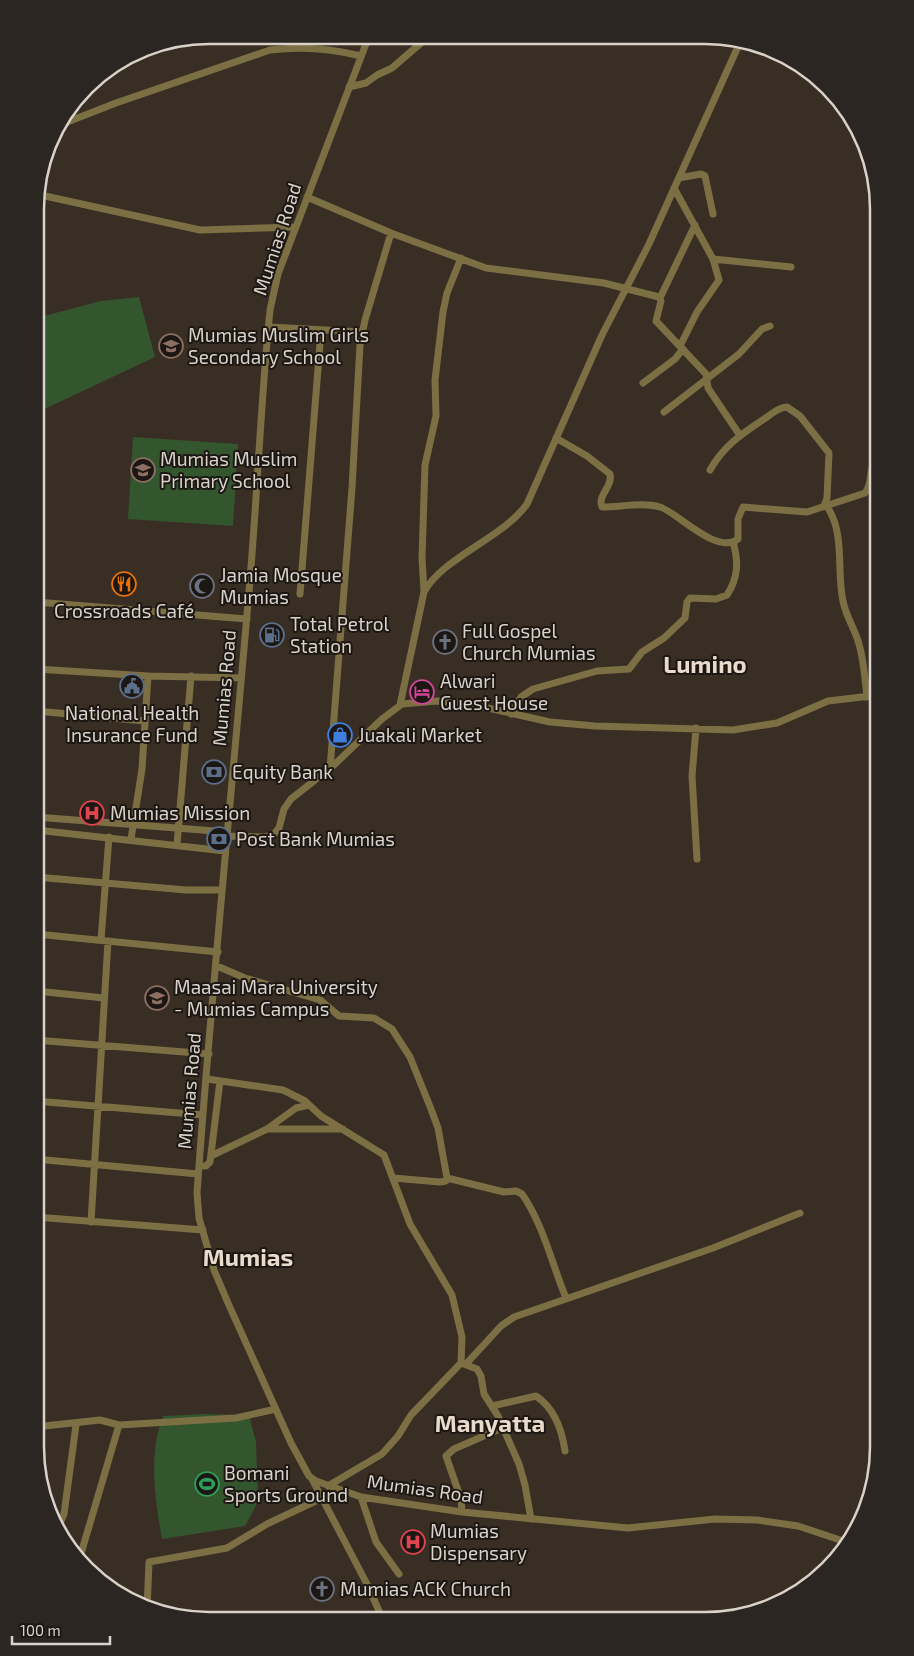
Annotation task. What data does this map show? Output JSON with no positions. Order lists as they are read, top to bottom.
{
  "streets": {
    "street": ["Mumias Road"]
  },
  "districts": ["Lumino", "Mumias", "Manyatta"],
  "places": {
    "school or university": ["Mumias Muslim Girls Secondary School", "Mumias Muslim Primary School", "Maasai Mara University - Mumias Campus"],
    "restaurant": ["Crossroads Café"],
    "mosque": ["Jamia Mosque Mumias"],
    "fuel station": ["Total Petrol Station"],
    "church": ["Full Gospel Church Mumias", "Mumias ACK Church"],
    "public building": ["National Health Insurance Fund"],
    "hotel": ["Alwari Guest House"],
    "shop": ["Juakali Market"],
    "bank": ["Equity Bank", "Post Bank Mumias"],
    "hospital": ["Mumias Mission", "Mumias Dispensary"],
    "sports": ["Bomani Sports Ground"]
  },
  "scale_bar": "100 m"
}
